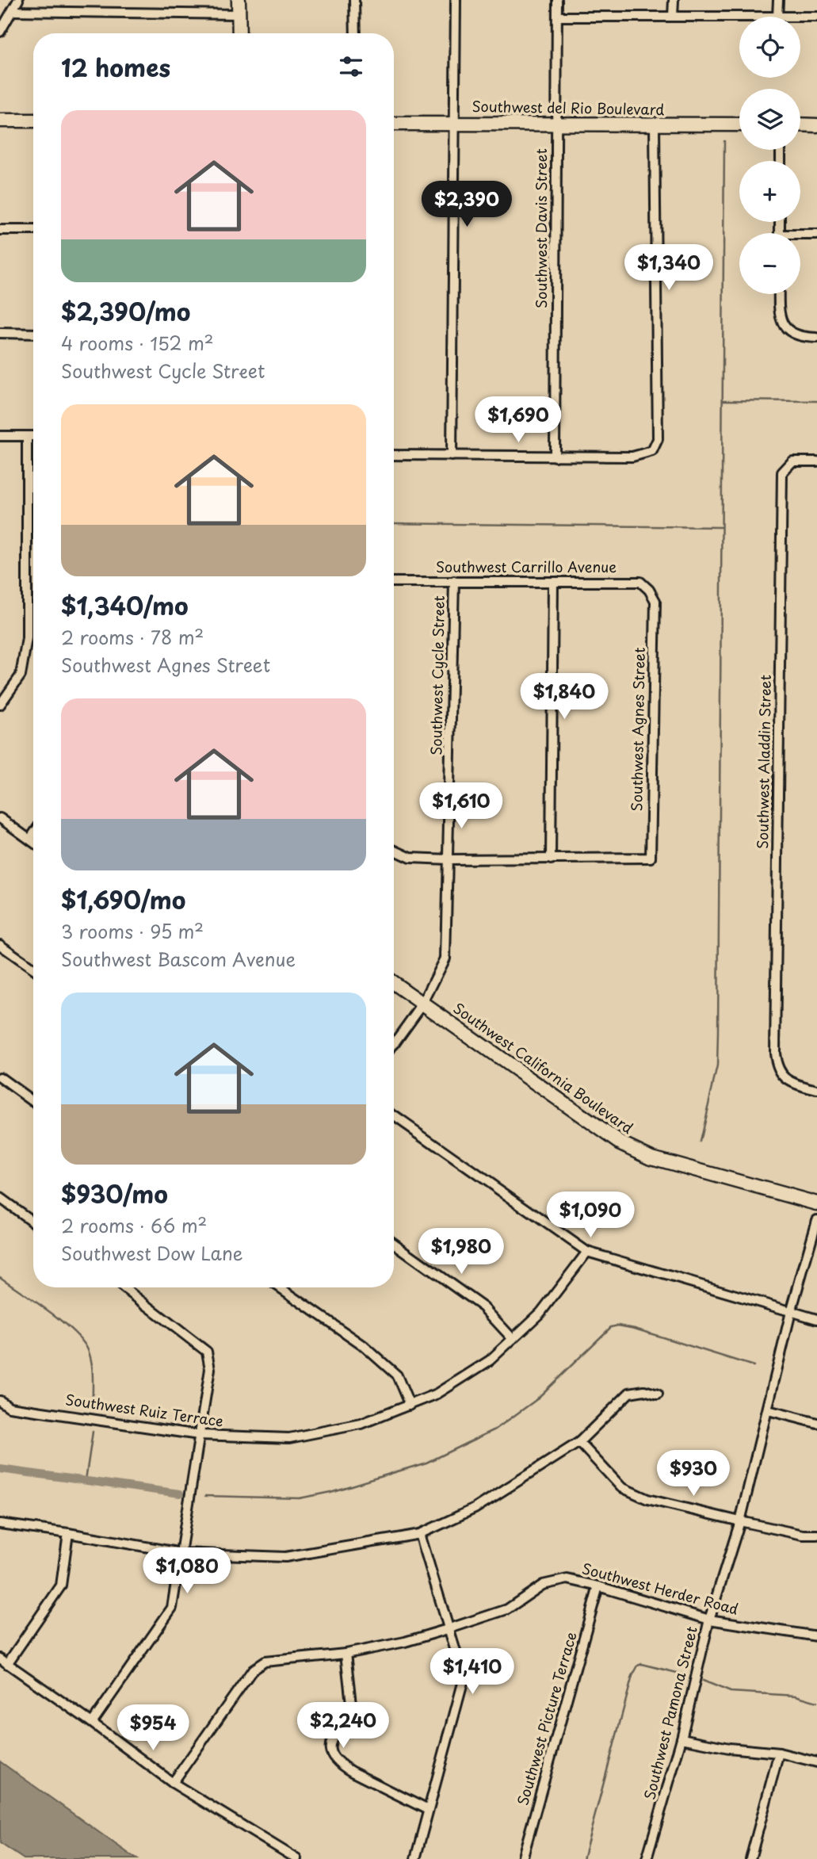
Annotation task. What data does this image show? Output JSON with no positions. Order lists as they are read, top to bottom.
{
  "streets": {
    "street": [
      "Southwest del Rio Boulevard",
      "Southwest Davis Street",
      "Southwest Carrillo Avenue",
      "Southwest Cycle Street",
      "Southwest Agnes Street",
      "Southwest Aladdin Street",
      "Southwest California Boulevard",
      "Southwest Ruiz Terrace",
      "Southwest Herder Road",
      "Southwest Pamona Street",
      "Southwest Picture Terrace"
    ]
  },
  "crossings": [
    ["Southwest del Rio Boulevard", "Southwest Davis Street"],
    ["Southwest Carrillo Avenue", "Southwest Cycle Street"],
    ["Southwest Carrillo Avenue", "Southwest Agnes Street"],
    ["Southwest Cycle Street", "Southwest California Boulevard"],
    ["Southwest Herder Road", "Southwest Pamona Street"],
    ["Southwest Herder Road", "Southwest Picture Terrace"]
  ],
  "page": {
    "map_buttons": ["+", "−"],
    "heading": "12 homes",
    "list": [
      {
        "name": "$2,390/mo",
        "note": "4 rooms · 152 m² · Southwest Cycle Street"
      },
      {
        "name": "$1,340/mo",
        "note": "2 rooms · 78 m² · Southwest Agnes Street"
      },
      {
        "name": "$1,690/mo",
        "note": "3 rooms · 95 m² · Southwest Bascom Avenue"
      },
      {
        "name": "$930/mo",
        "note": "2 rooms · 66 m² · Southwest Dow Lane"
      }
    ],
    "price": [
      "$2,390",
      "$1,340",
      "$1,690",
      "$1,840",
      "$1,610",
      "$1,090",
      "$1,980",
      "$930",
      "$1,080",
      "$1,410",
      "$2,240",
      "$954"
    ]
  }
}
